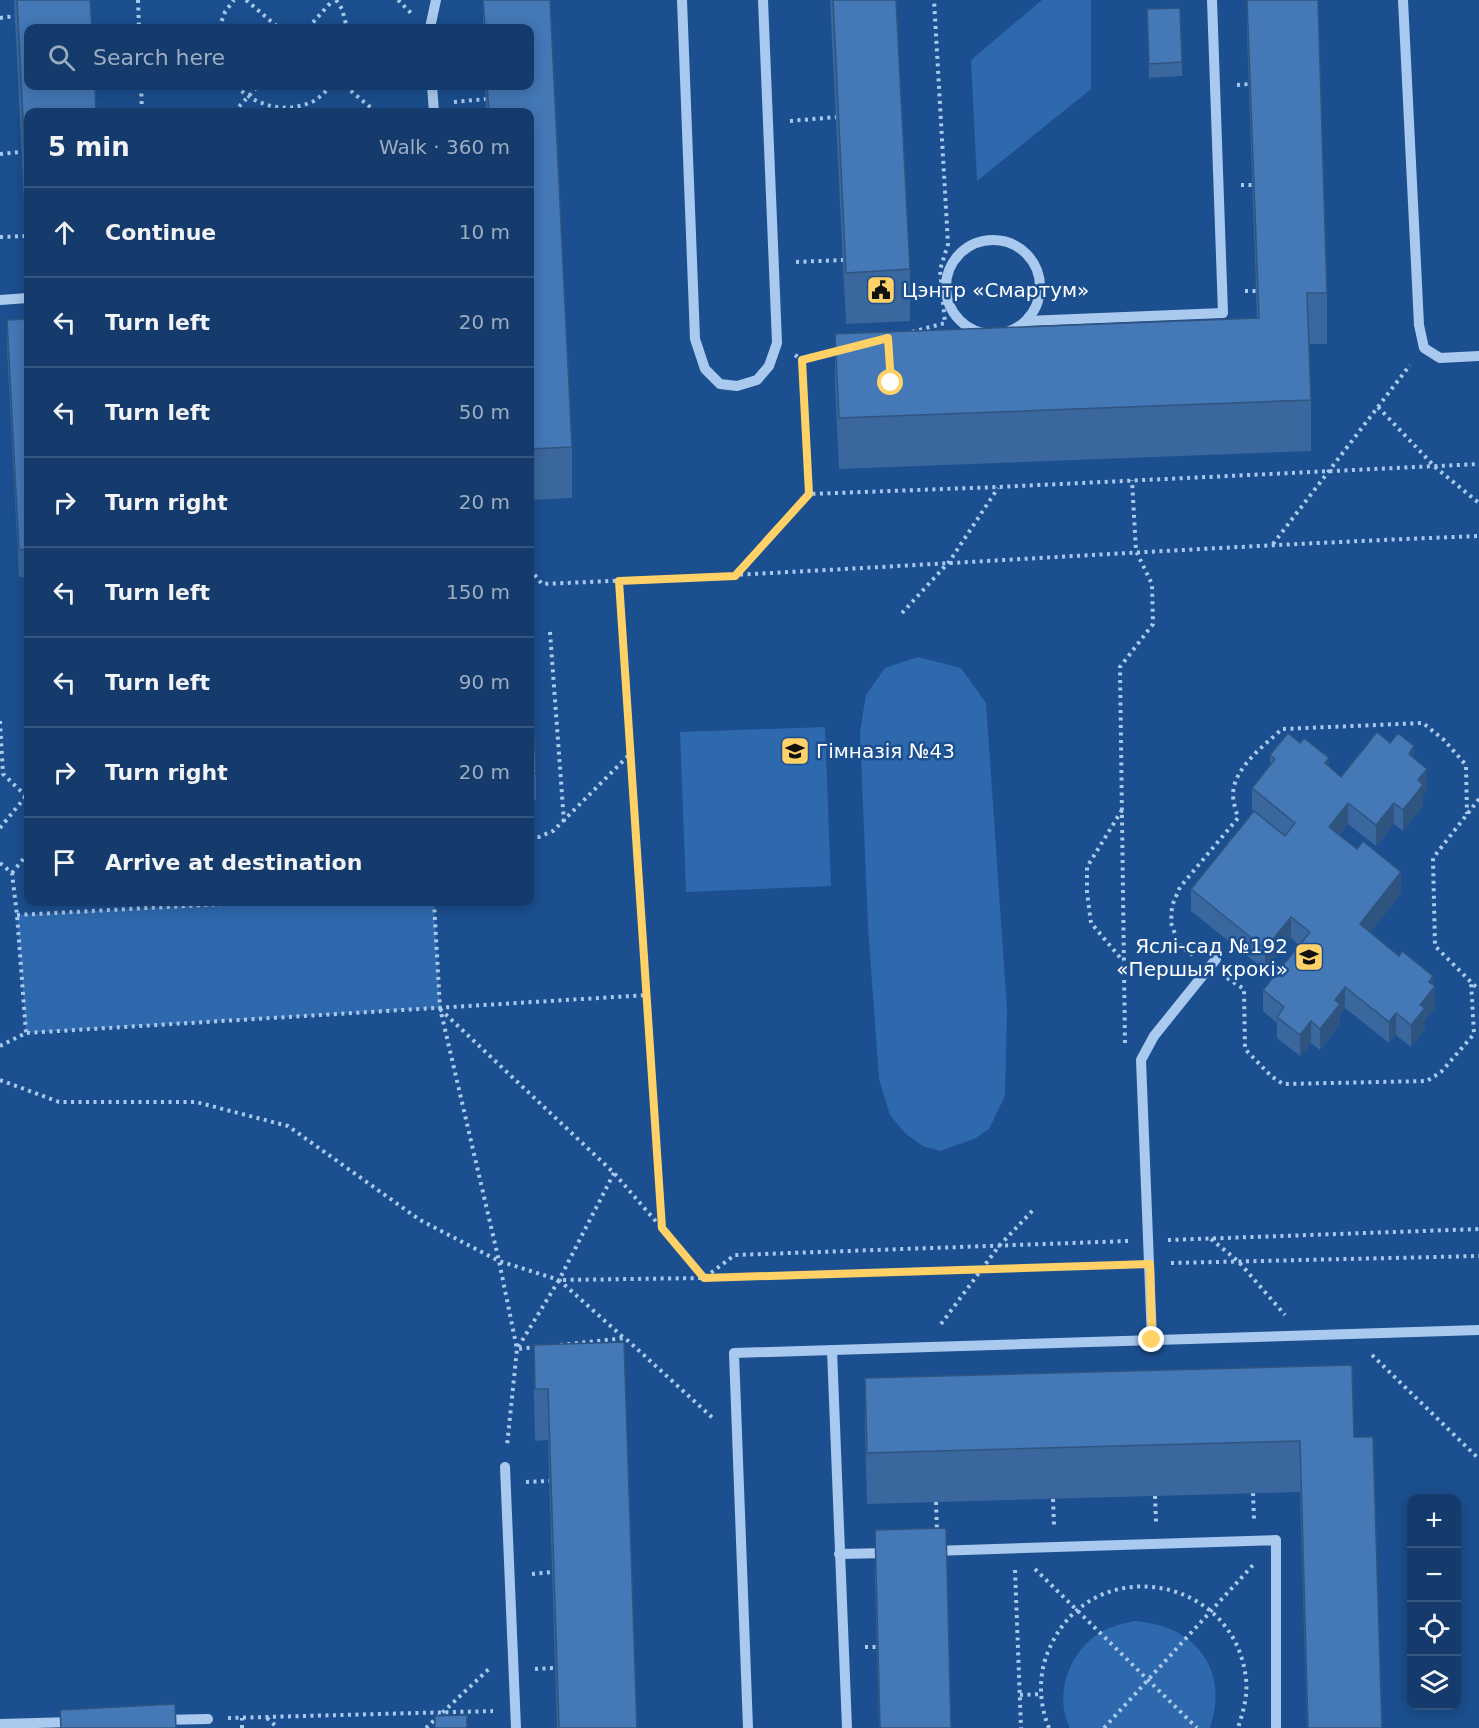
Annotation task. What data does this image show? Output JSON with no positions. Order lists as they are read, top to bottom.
{
  "places": {
    "public building": ["Цэнтр «Смартум»"],
    "school or university": ["Гімназія №43", "Яслі-сад №192 «Першыя крокі»"]
  },
  "page": {
    "search": "Search here",
    "heading": ["5 min", "Walk · 360 m"],
    "list": [
      ["Continue", "10 m"],
      ["Turn left", "20 m"],
      ["Turn left", "50 m"],
      ["Turn right", "20 m"],
      ["Turn left", "150 m"],
      ["Turn left", "90 m"],
      ["Turn right", "20 m"],
      "Arrive at destination"
    ],
    "map_buttons": ["+", "−"]
  }
}
